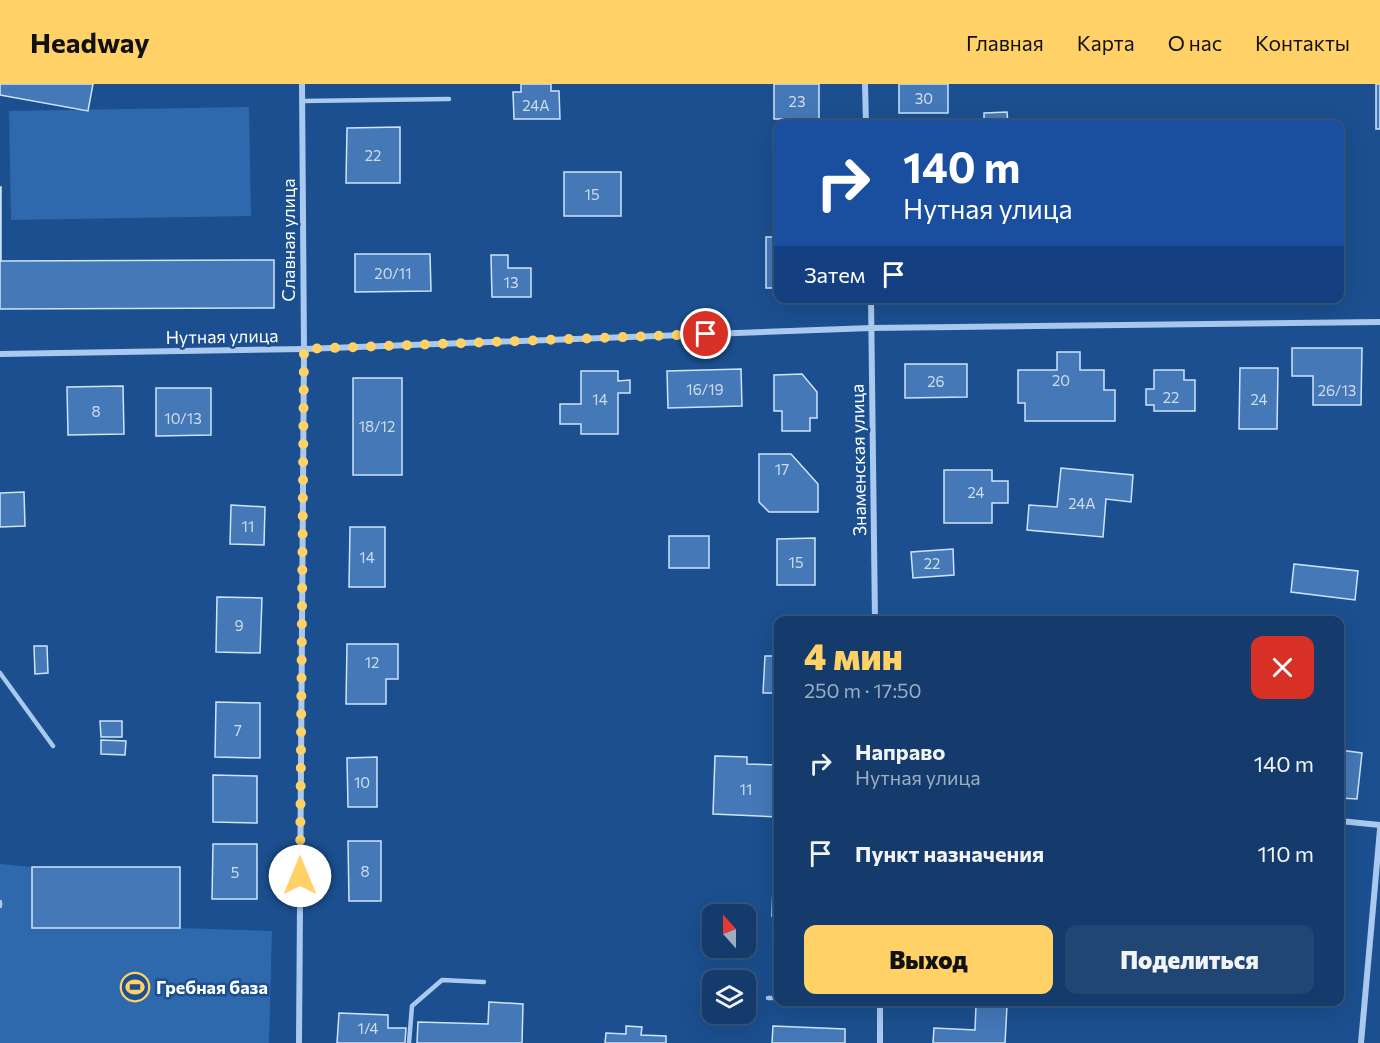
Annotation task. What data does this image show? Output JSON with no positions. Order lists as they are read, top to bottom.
{
  "streets": {
    "street": ["Славная улица", "Нутная улица", "Знаменская улица"]
  },
  "crossings": [
    ["Славная улица", "Нутная улица"],
    ["Нутная улица", "Знаменская улица"]
  ],
  "places": {
    "sports": ["Гребная база"]
  },
  "house_numbers": [
    "30",
    "23",
    "24А",
    "22",
    "15",
    "20/11",
    "13",
    "20",
    "26",
    "16/19",
    "26/13",
    "22",
    "14",
    "24",
    "8",
    "10/13",
    "18/12",
    "17",
    "24",
    "24А",
    "11",
    "14",
    "15",
    "22",
    "9",
    "12",
    "7",
    "10",
    "11",
    "8",
    "5",
    "1/4"
  ],
  "north": "top",
  "page": {
    "header": "Headway",
    "nav": [
      "Главная",
      "Карта",
      "О нас",
      "Контакты"
    ],
    "turn": ["140 m", "Нутная улица"],
    "then": "Затем",
    "heading": ["4 мин", "250 m · 17:50"],
    "list": [
      {
        "name": "Направо",
        "note": "Нутная улица",
        "value": "140 m"
      },
      {
        "name": "Пункт назначения",
        "value": "110 m"
      }
    ],
    "buttons": ["Выход", "Поделиться"]
  }
}
